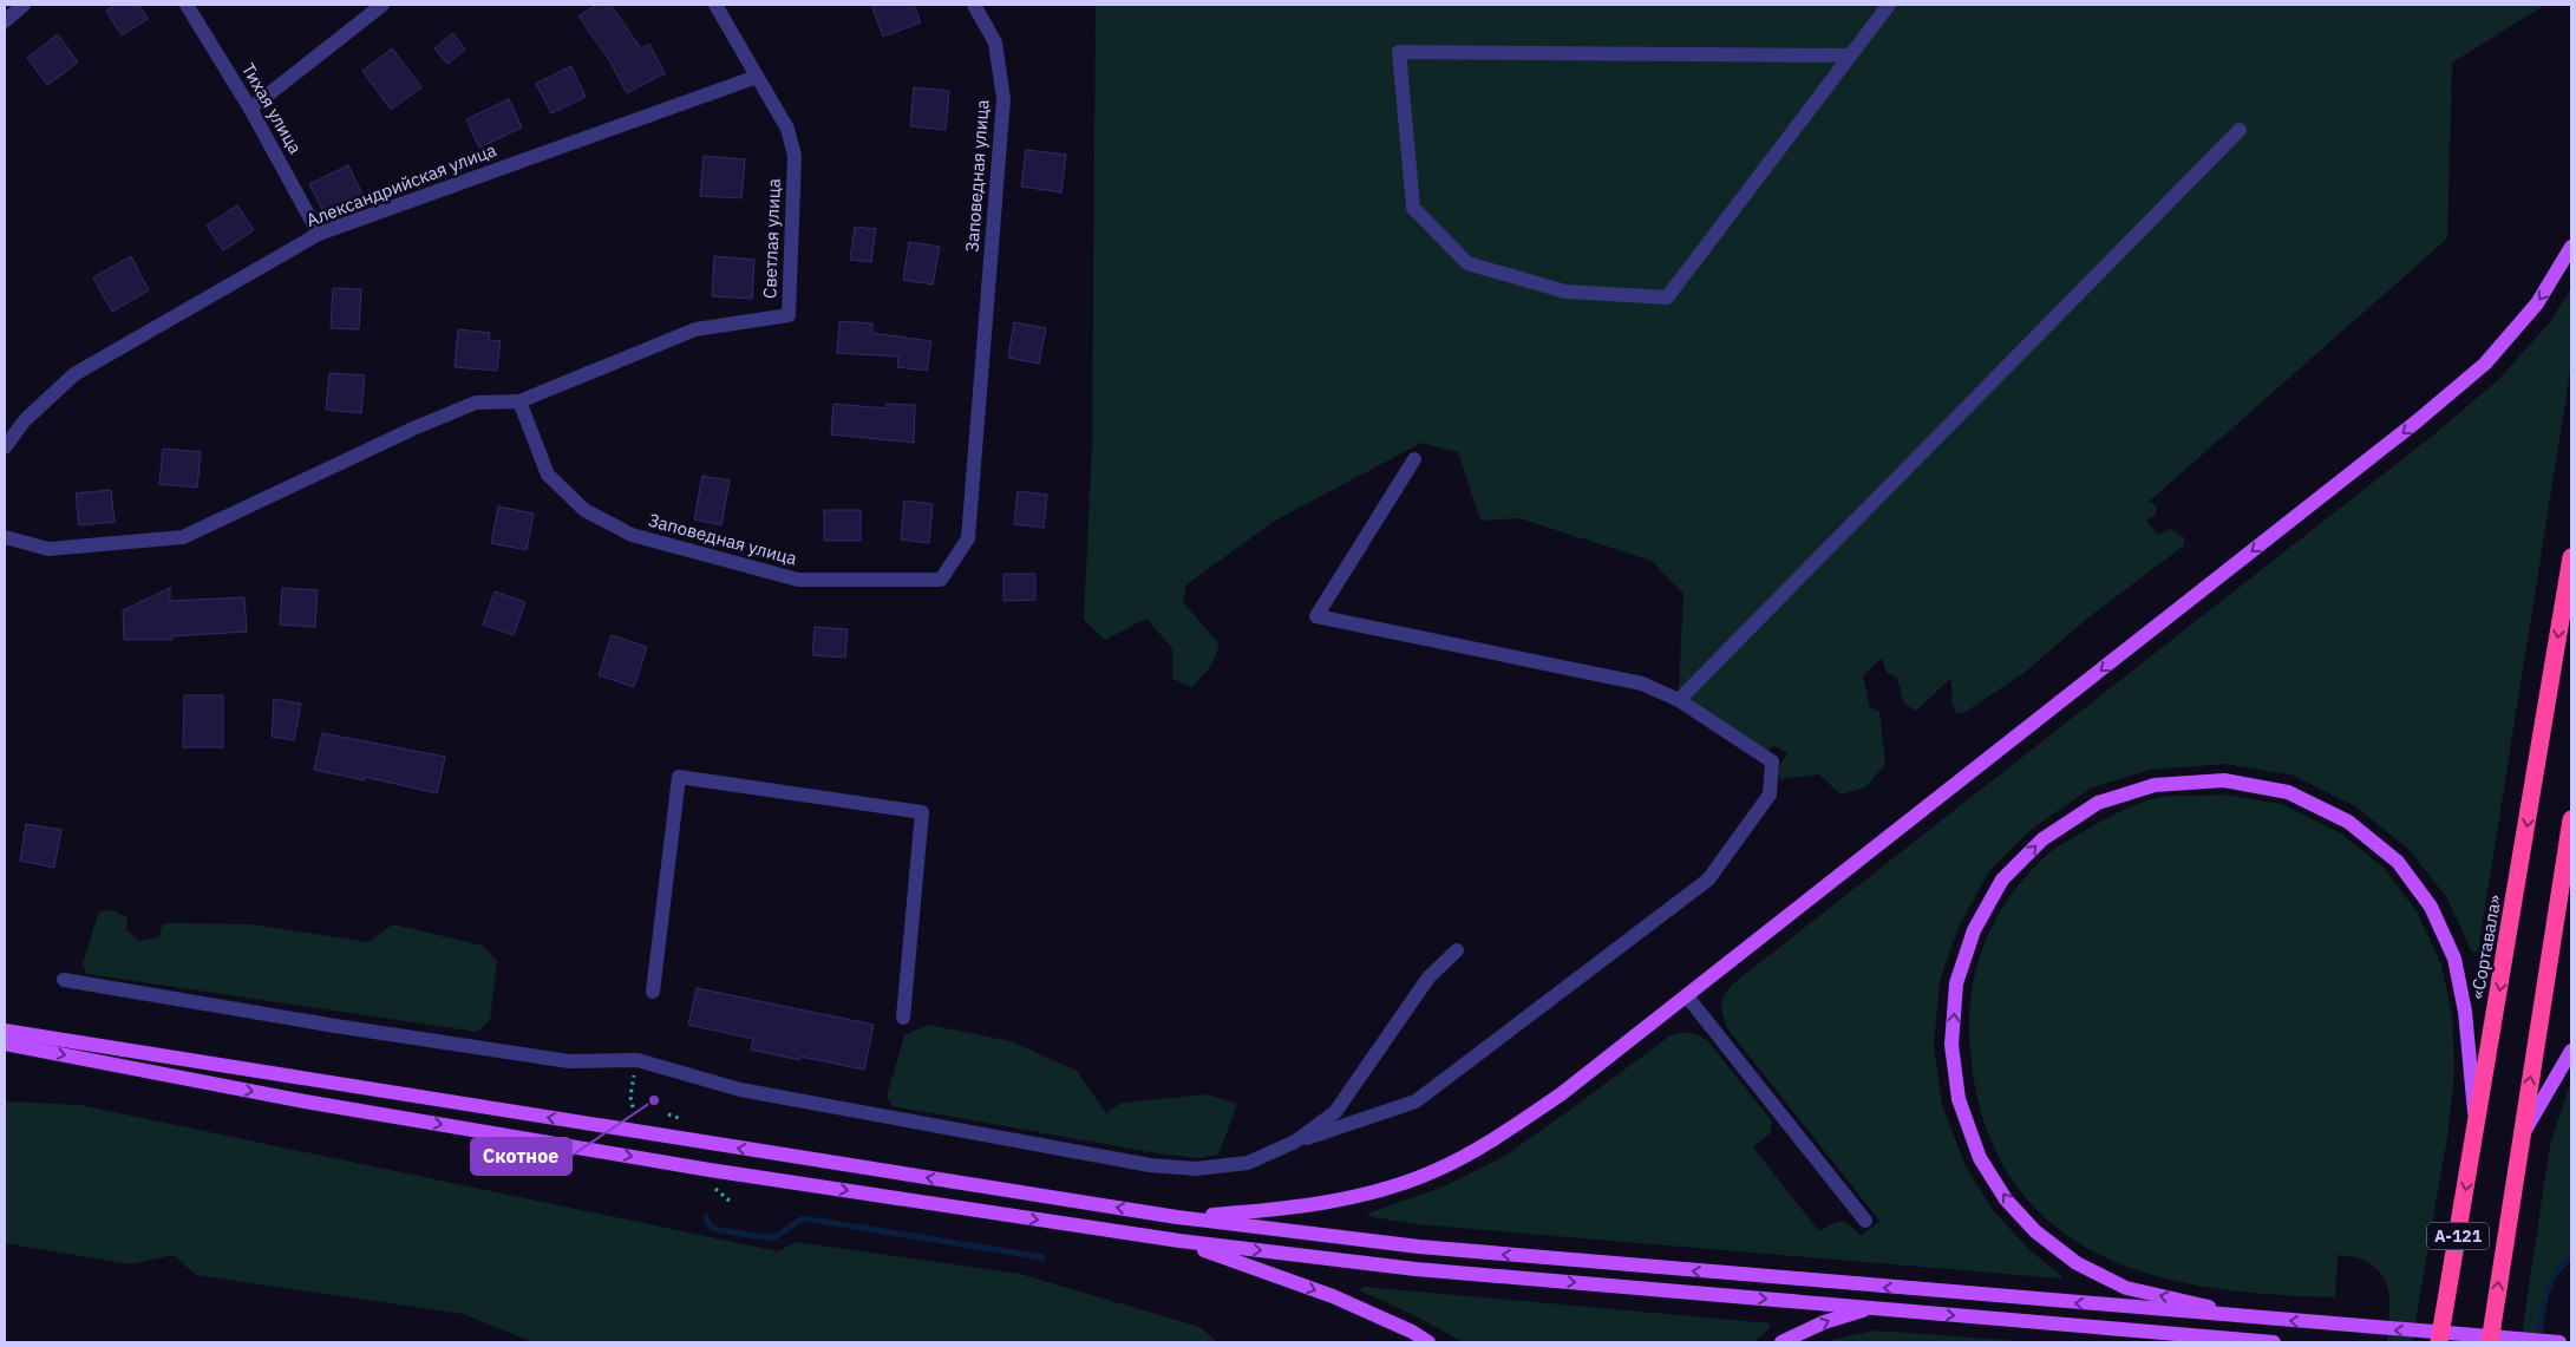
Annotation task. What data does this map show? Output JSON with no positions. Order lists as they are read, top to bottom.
{
  "streets": {
    "highway": ["«Сортавала»", "А-121"],
    "street": [
      "Тихая улица",
      "Заповедная улица",
      "Александрийская улица",
      "Светлая улица"
    ]
  },
  "crossings": [
    ["Тихая улица", "Александрийская улица"],
    ["Заповедная улица", "Светлая улица"],
    ["Александрийская улица", "Светлая улица"]
  ],
  "places": ["Скотное"]
}
